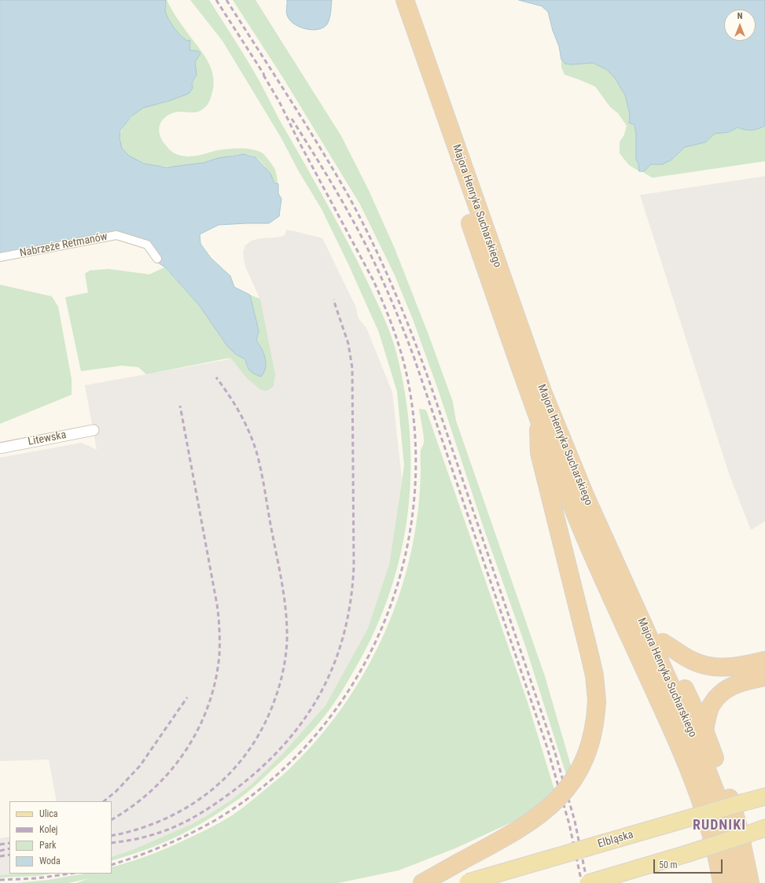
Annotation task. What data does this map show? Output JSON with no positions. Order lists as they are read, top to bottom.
{
  "streets": {
    "highway": ["Majora Henryka Sucharskiego"],
    "main road": ["Elbląska"],
    "street": ["Nabrzeże Retmanów", "Litewska"]
  },
  "districts": ["RUDNIKI"],
  "legend": [
    "Ulica",
    "Kolej",
    "Park",
    "Woda"
  ],
  "scale_bar": "50 m",
  "north": "top"
}
